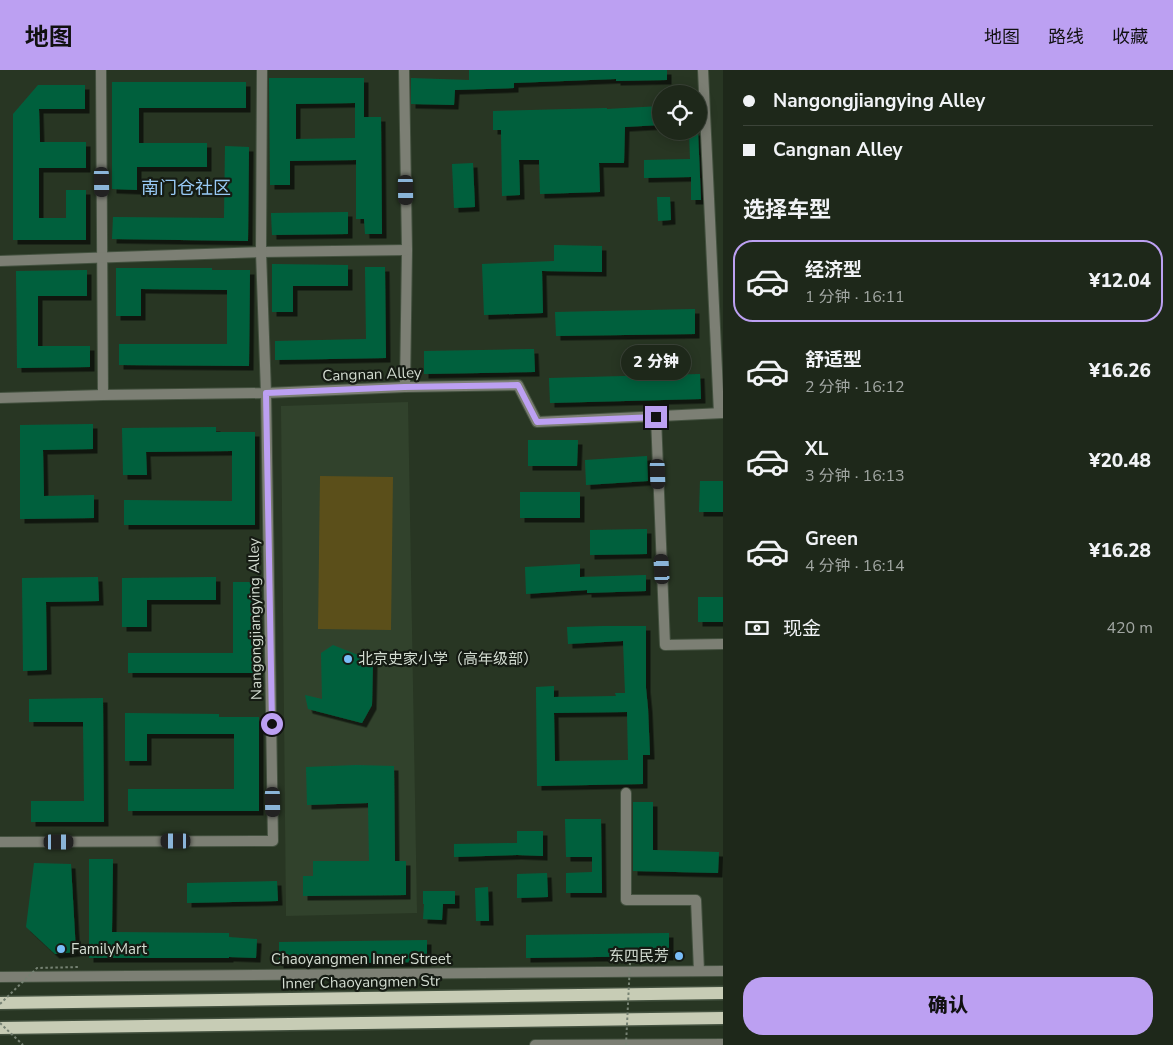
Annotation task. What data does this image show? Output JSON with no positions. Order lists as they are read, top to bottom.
{
  "streets": {
    "main road": ["Inner Chaoyangmen Str"],
    "street": ["Cangnan Alley", "Nangongjiangying Alley", "Chaoyangmen Inner Street"]
  },
  "crossings": [
    ["Cangnan Alley", "Nangongjiangying Alley"]
  ],
  "districts": ["南门仓社区"],
  "places": ["北京史家小学（高年级部）", "FamilyMart", "东四民芳"],
  "page": {
    "header": "地图",
    "nav": ["地图", "路线", "收藏"],
    "banner": ["Nangongjiangying Alley", "Cangnan Alley"],
    "heading": "选择车型",
    "list": [
      {
        "name": "经济型",
        "note": "1 分钟 · 16:11",
        "value": "¥12.04"
      },
      {
        "name": "舒适型",
        "note": "2 分钟 · 16:12",
        "value": "¥16.26"
      },
      {
        "name": "XL",
        "note": "3 分钟 · 16:13",
        "value": "¥20.48"
      },
      {
        "name": "Green",
        "note": "4 分钟 · 16:14",
        "value": "¥16.28"
      }
    ],
    "bubble": "2 分钟",
    "pay": ["现金", "420 m"],
    "buttons": "确认"
  }
}
